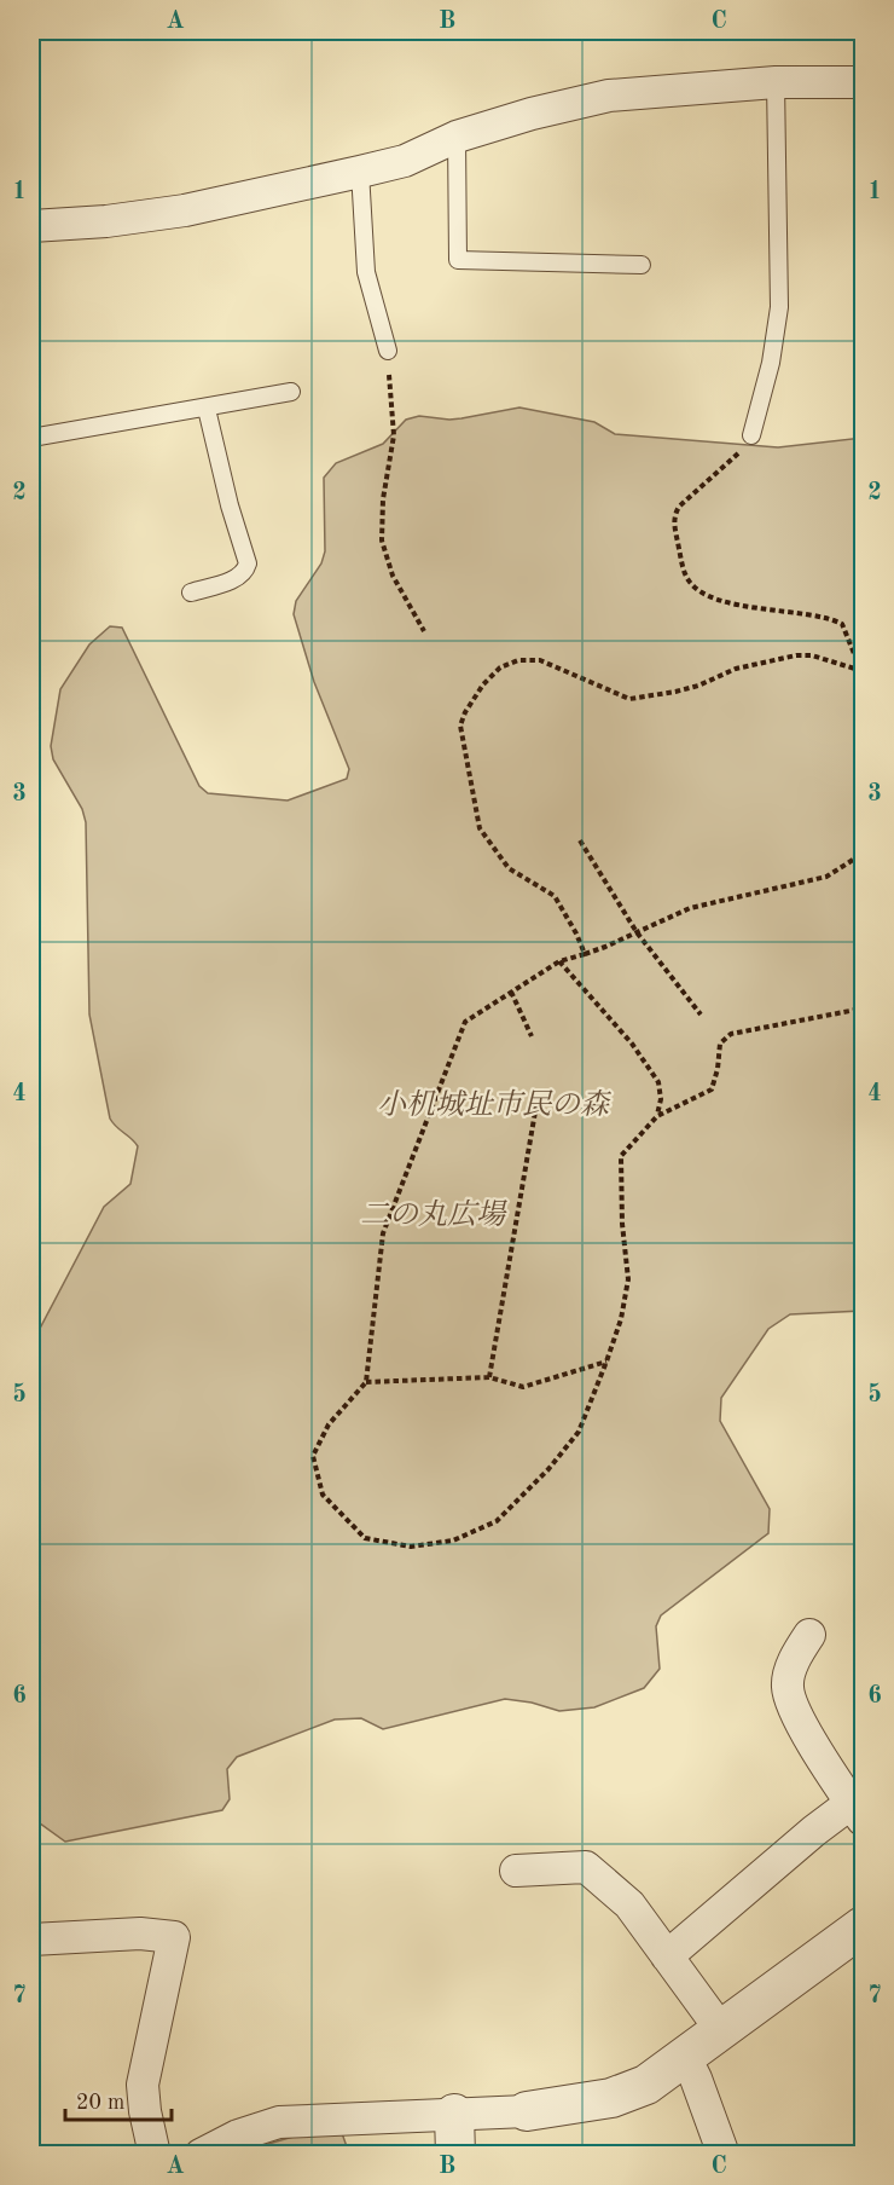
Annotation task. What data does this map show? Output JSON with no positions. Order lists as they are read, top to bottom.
{
  "parks": ["小机城址市民の森", "二の丸広場"],
  "scale_bar": "20 m",
  "grid": {
    "columns": ["A", "B", "C"],
    "rows": [
      "1",
      "2",
      "3",
      "4",
      "5",
      "6",
      "7"
    ]
  }
}
